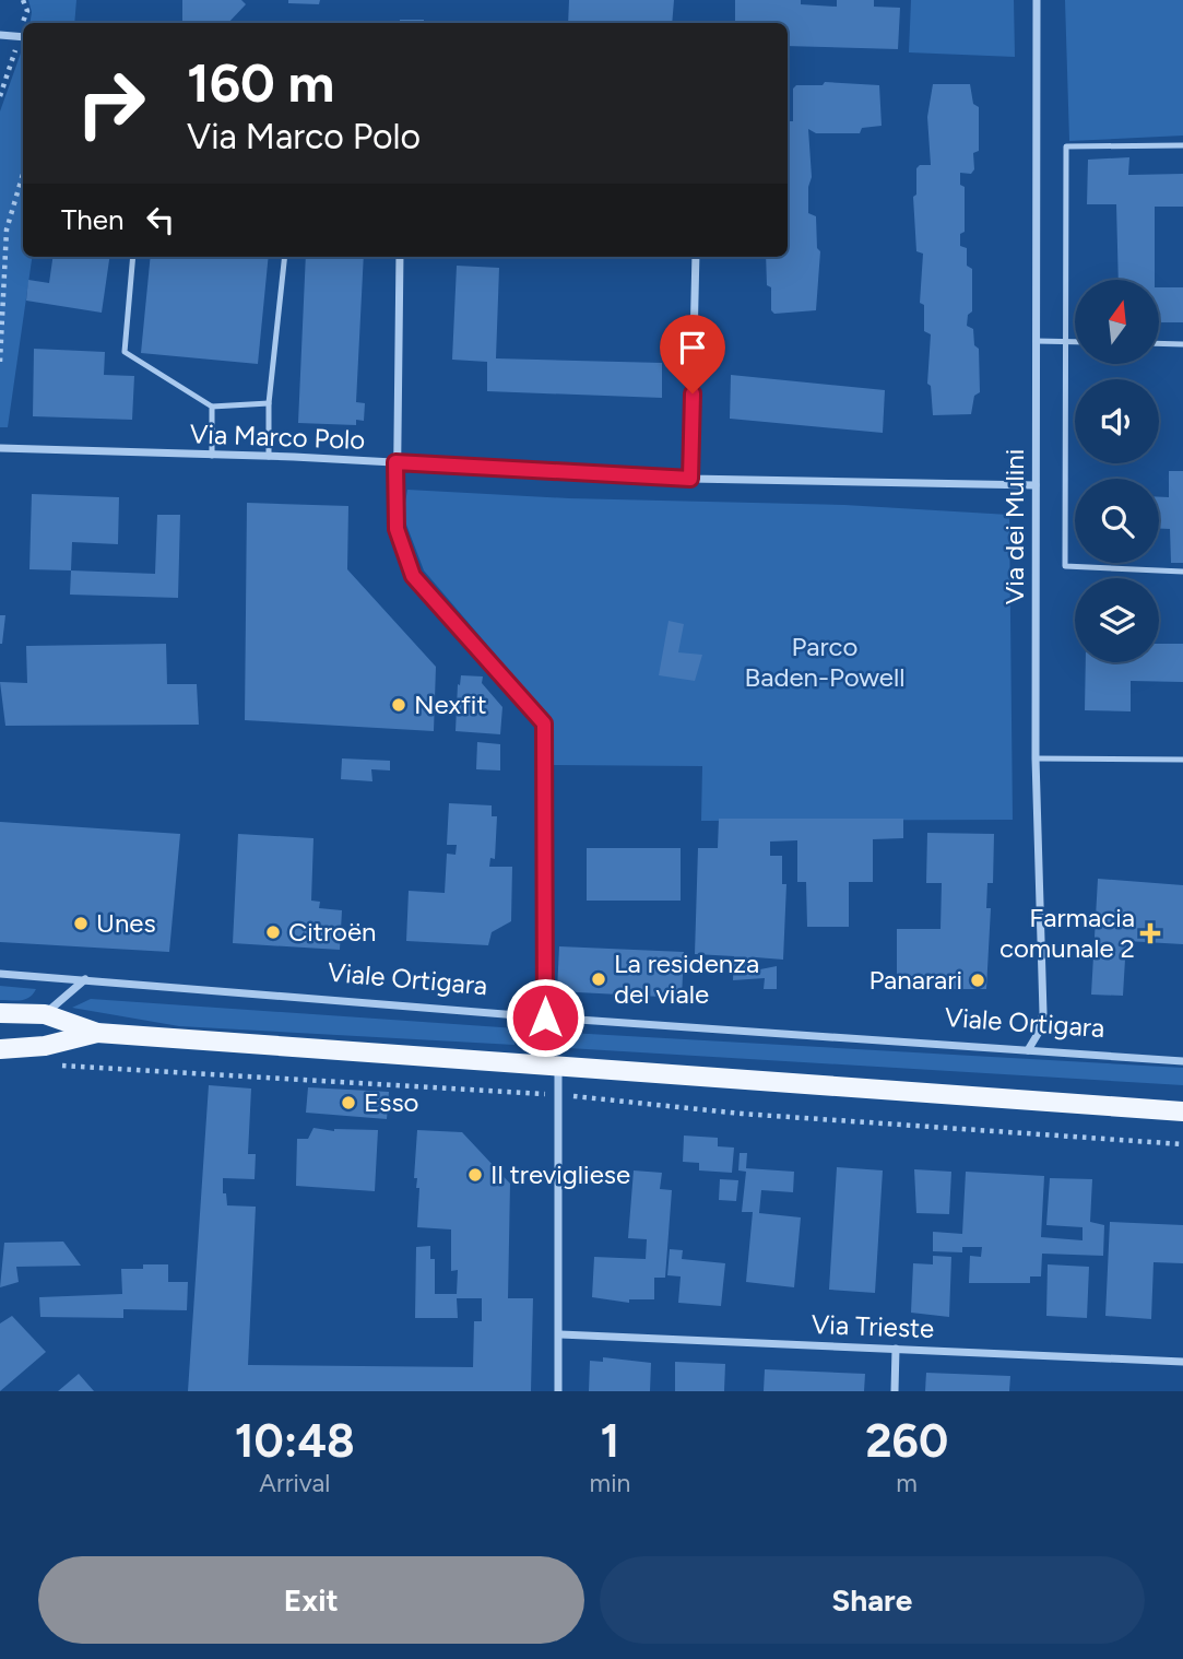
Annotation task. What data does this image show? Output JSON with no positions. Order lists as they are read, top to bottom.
{
  "streets": {
    "street": [
      "Via Marco Polo",
      "Via dei Mulini",
      "Viale Ortigara",
      "Via Trieste"
    ]
  },
  "crossings": [
    ["Via Marco Polo", "Via dei Mulini"],
    ["Via dei Mulini", "Viale Ortigara"]
  ],
  "parks": ["Parco Baden-Powell"],
  "places": {
    "other": [
      "Nexfit",
      "Unes",
      "Citroën",
      "La residenza del viale",
      "Panarari",
      "Esso",
      "Il trevigliese"
    ],
    "health": ["Farmacia comunale 2"]
  },
  "north": "top",
  "page": {
    "turn": ["160 m", "Via Marco Polo"],
    "then": "Then",
    "eta": [
      "10:48",
      "Arrival",
      "1",
      "min",
      "260",
      "m"
    ],
    "buttons": ["Exit", "Share"]
  }
}
